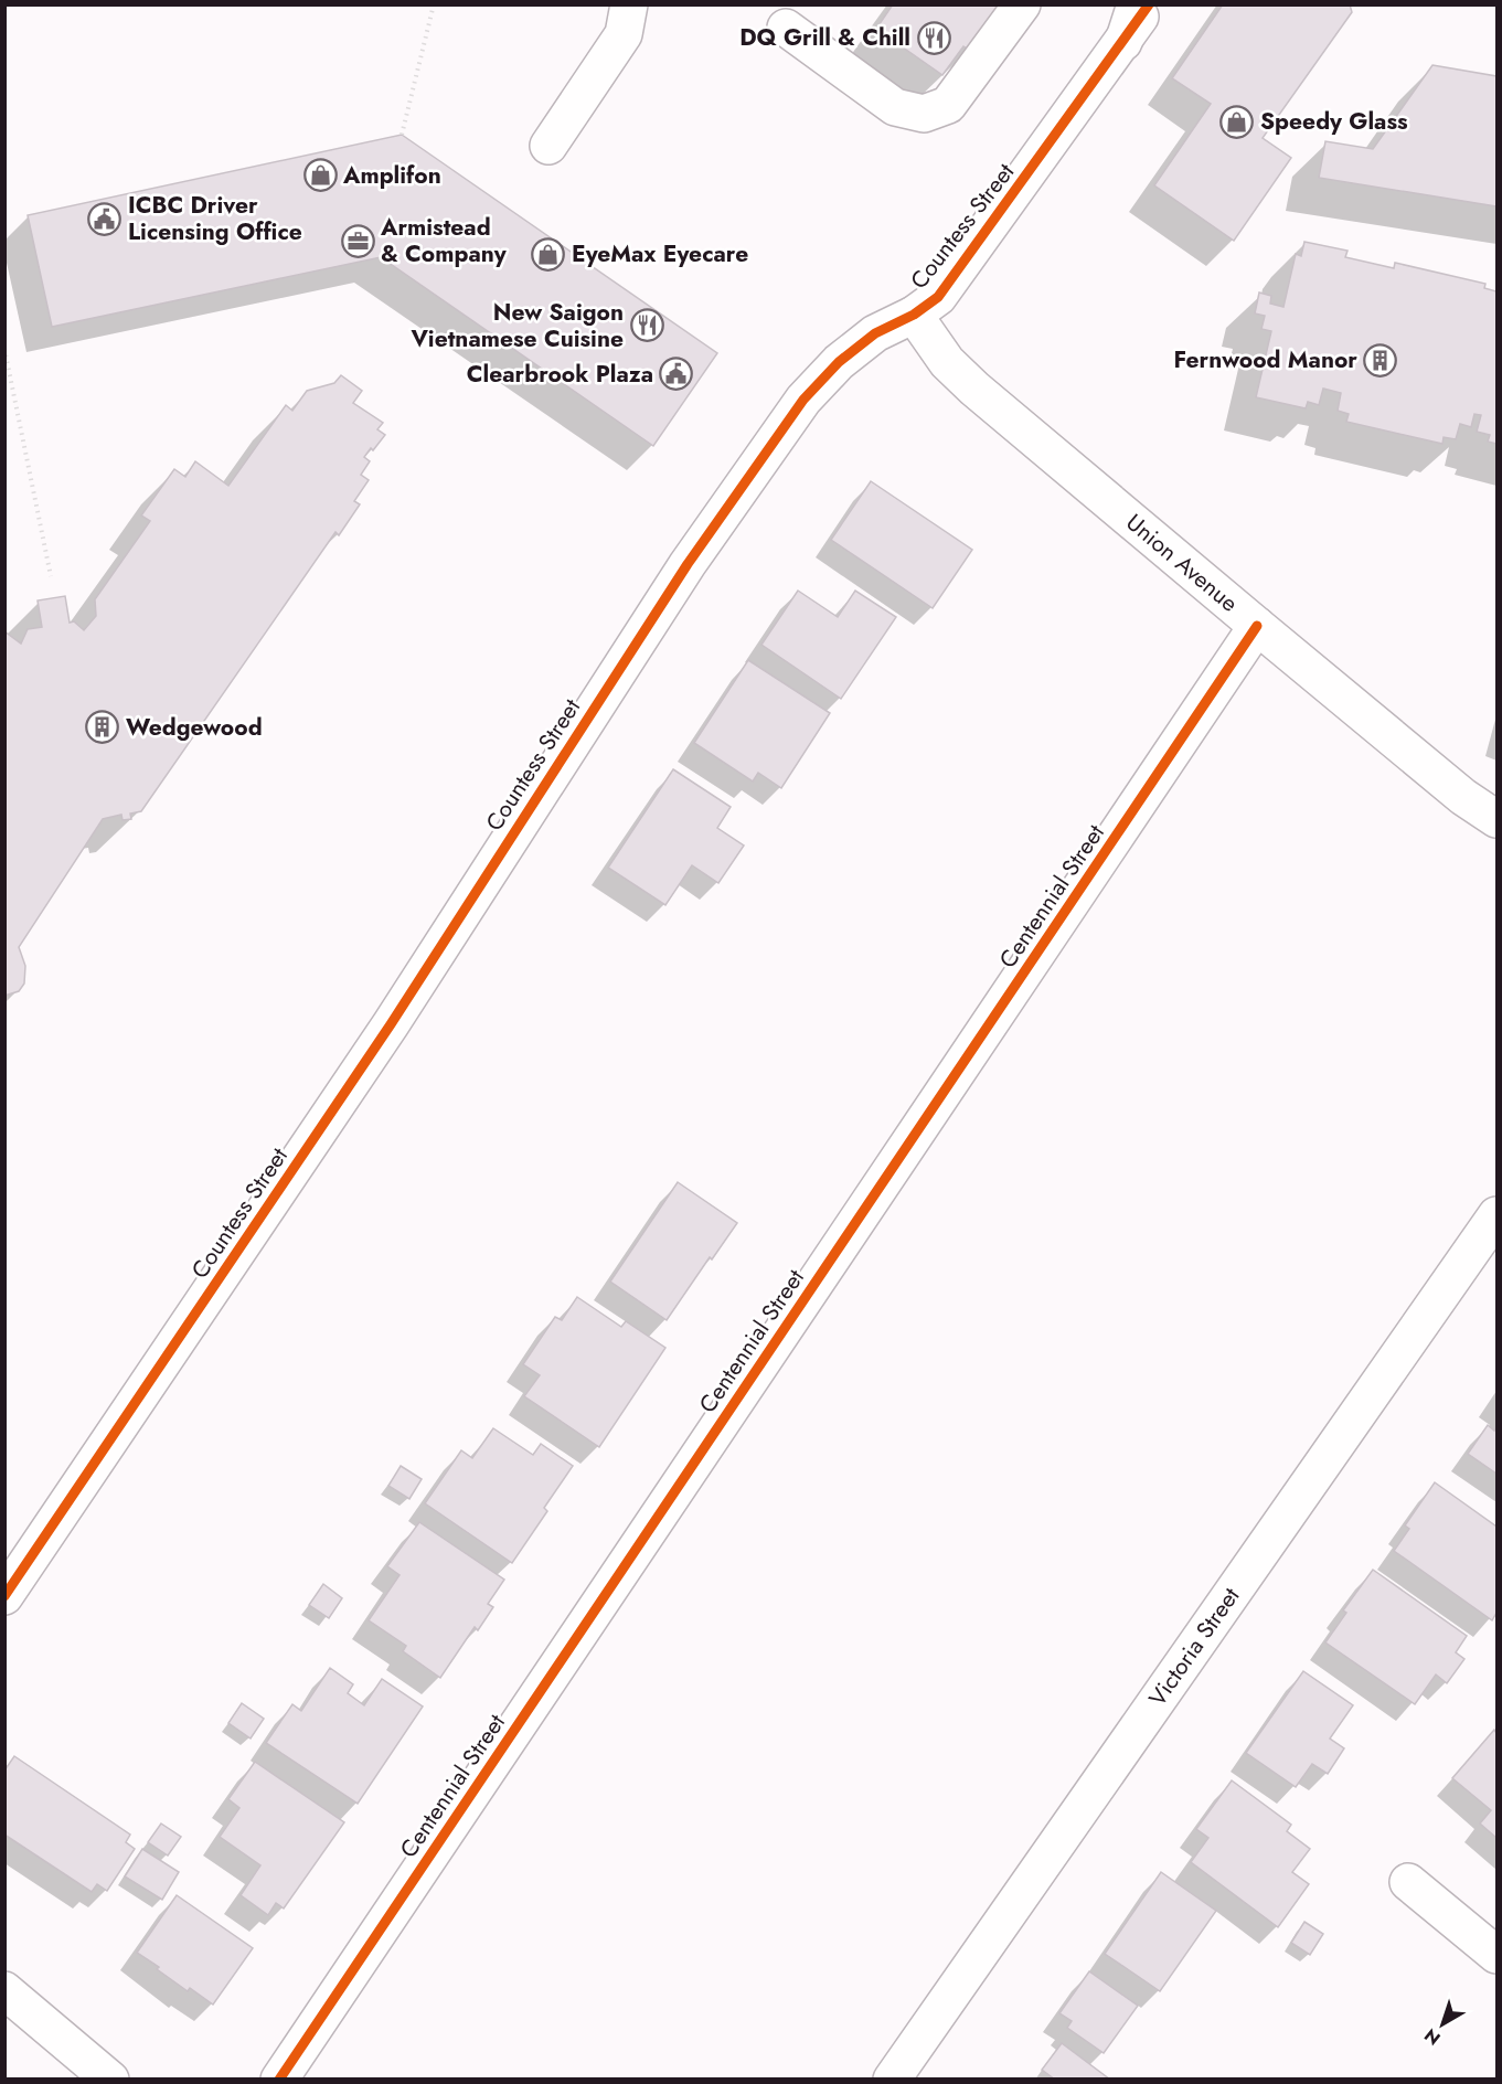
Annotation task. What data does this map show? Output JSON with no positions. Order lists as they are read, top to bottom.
{
  "streets": {
    "street": [
      "Countess Street",
      "Union Avenue",
      "Centennial Street",
      "Victoria Street"
    ]
  },
  "crossings": [
    ["Countess Street", "Union Avenue"],
    ["Union Avenue", "Centennial Street"]
  ],
  "places": {
    "restaurant": ["DQ Grill & Chill", "New Saigon Vietnamese Cuisine"],
    "shop": ["Speedy Glass", "Amplifon", "EyeMax Eyecare"],
    "public building": ["ICBC Driver Licensing Office", "Clearbrook Plaza"],
    "office": ["Armistead & Company"],
    "building": ["Fernwood Manor", "Wedgewood"]
  },
  "north": "bottom left"
}
